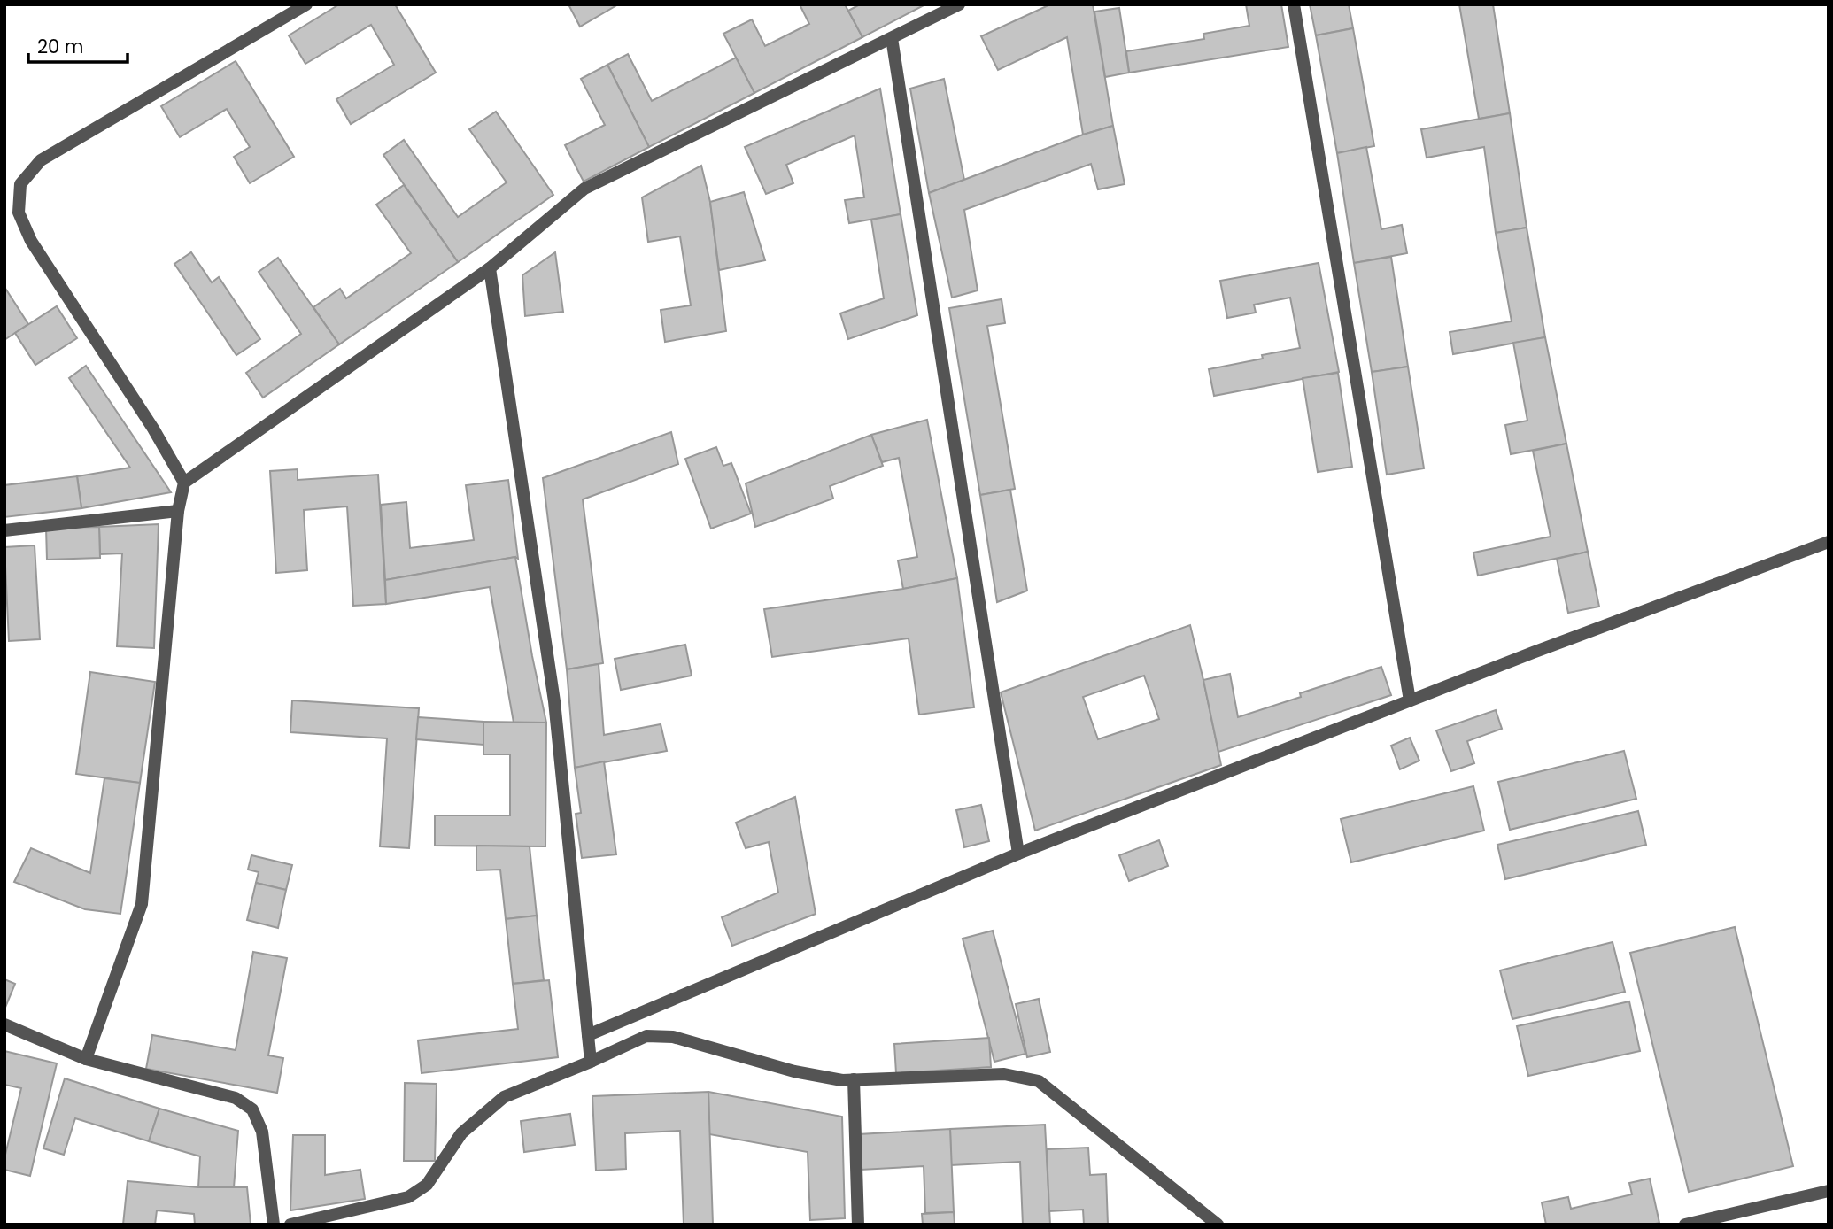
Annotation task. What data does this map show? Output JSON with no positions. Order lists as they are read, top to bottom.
{
  "scale_bar": "20 m"
}
